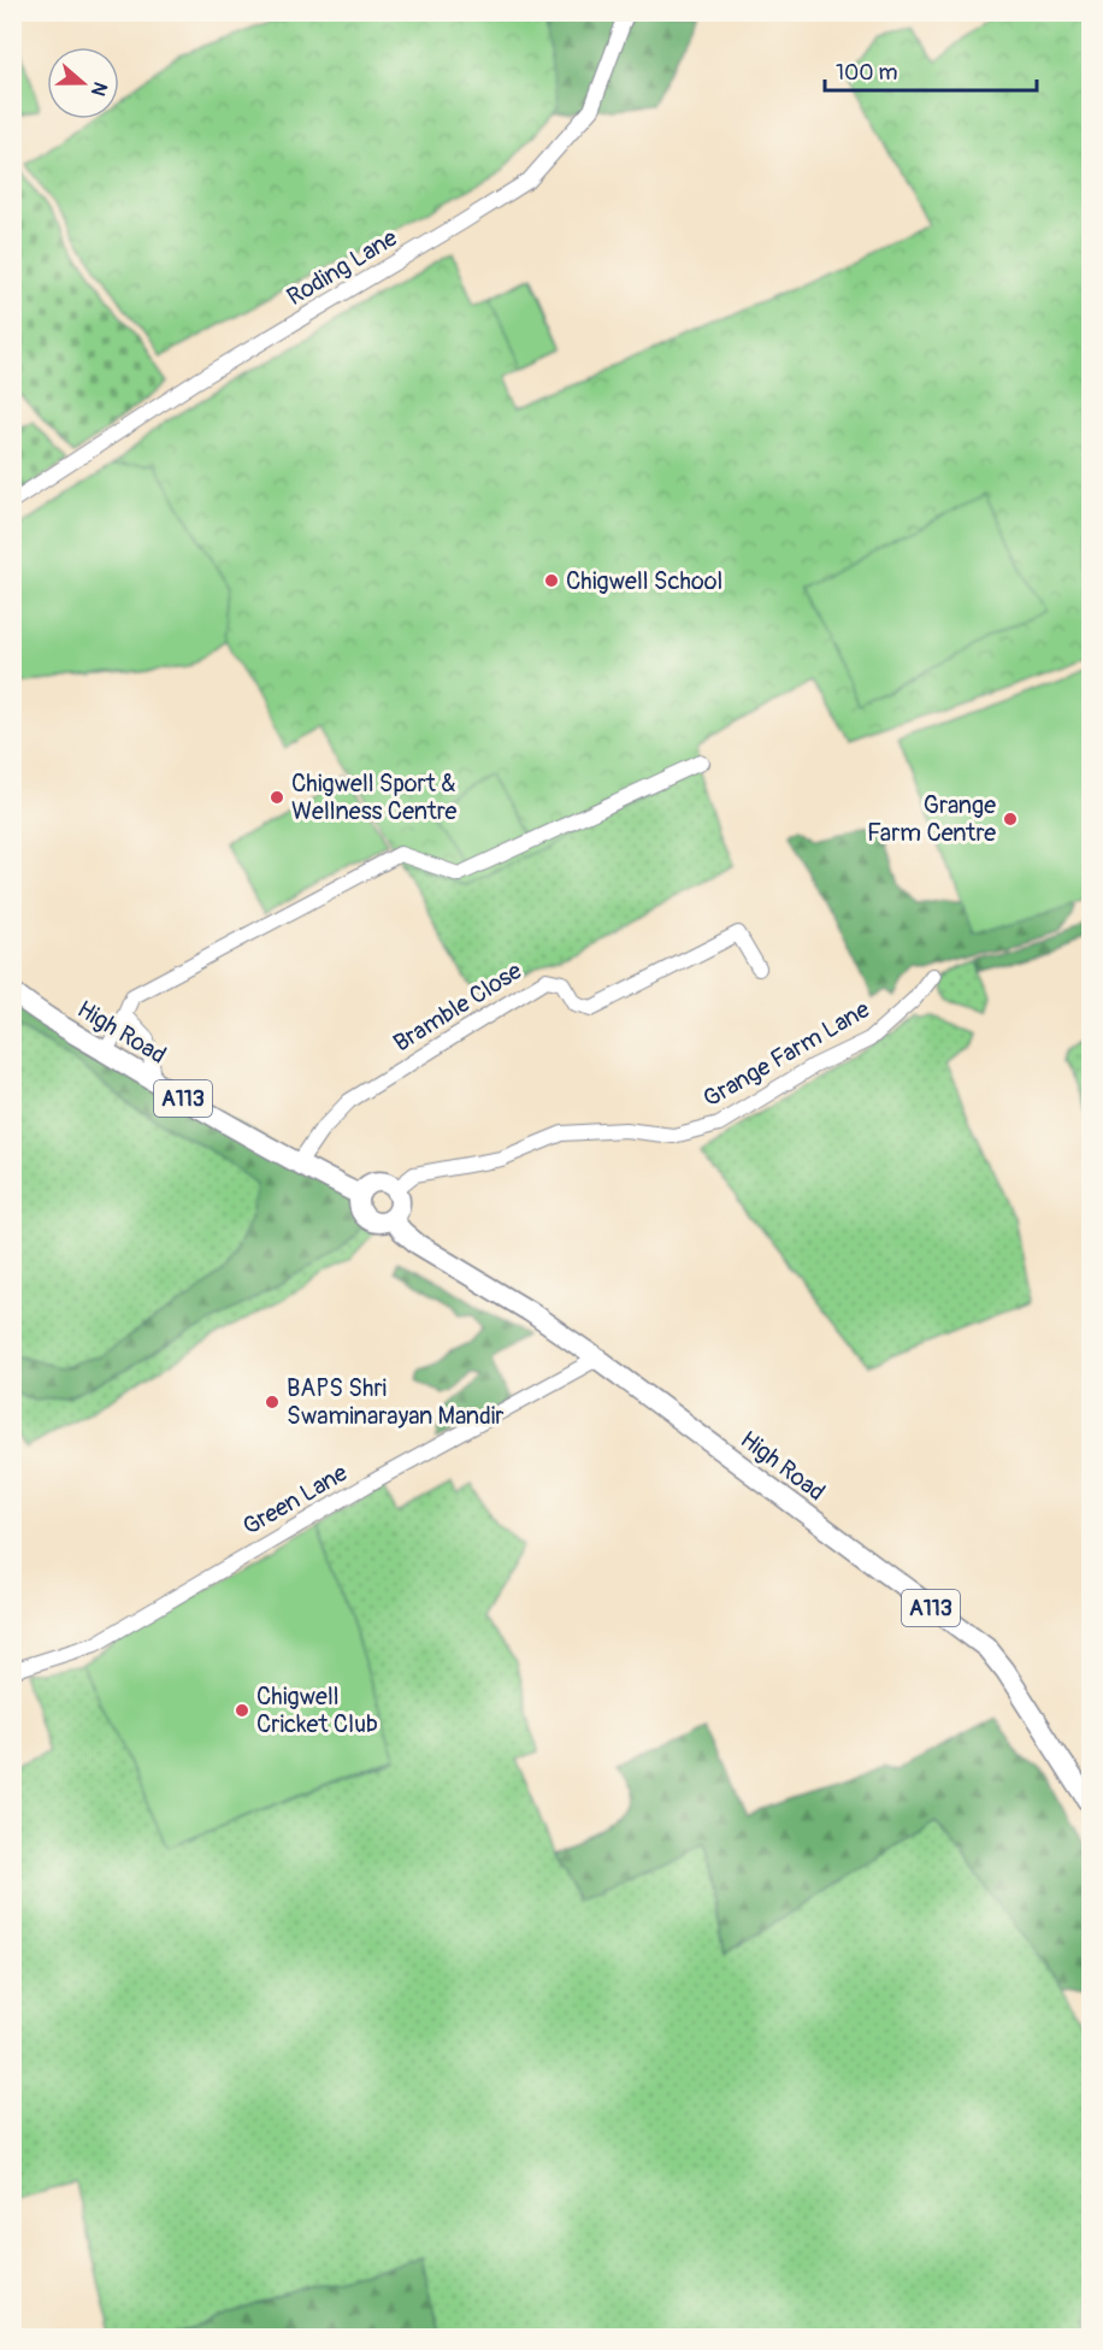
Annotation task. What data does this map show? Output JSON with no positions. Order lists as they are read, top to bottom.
{
  "streets": {
    "main road": ["High Road", "A113"],
    "street": [
      "Roding Lane",
      "Bramble Close",
      "Grange Farm Lane",
      "Green Lane"
    ]
  },
  "crossings": [
    ["Bramble Close", "High Road"],
    ["High Road", "Grange Farm Lane"],
    ["High Road", "Green Lane"]
  ],
  "places": [
    "Chigwell School",
    "Chigwell Sport & Wellness Centre",
    "Grange Farm Centre",
    "BAPS Shri Swaminarayan Mandir",
    "Chigwell Cricket Club"
  ],
  "scale_bar": "100 m",
  "north": "right"
}
